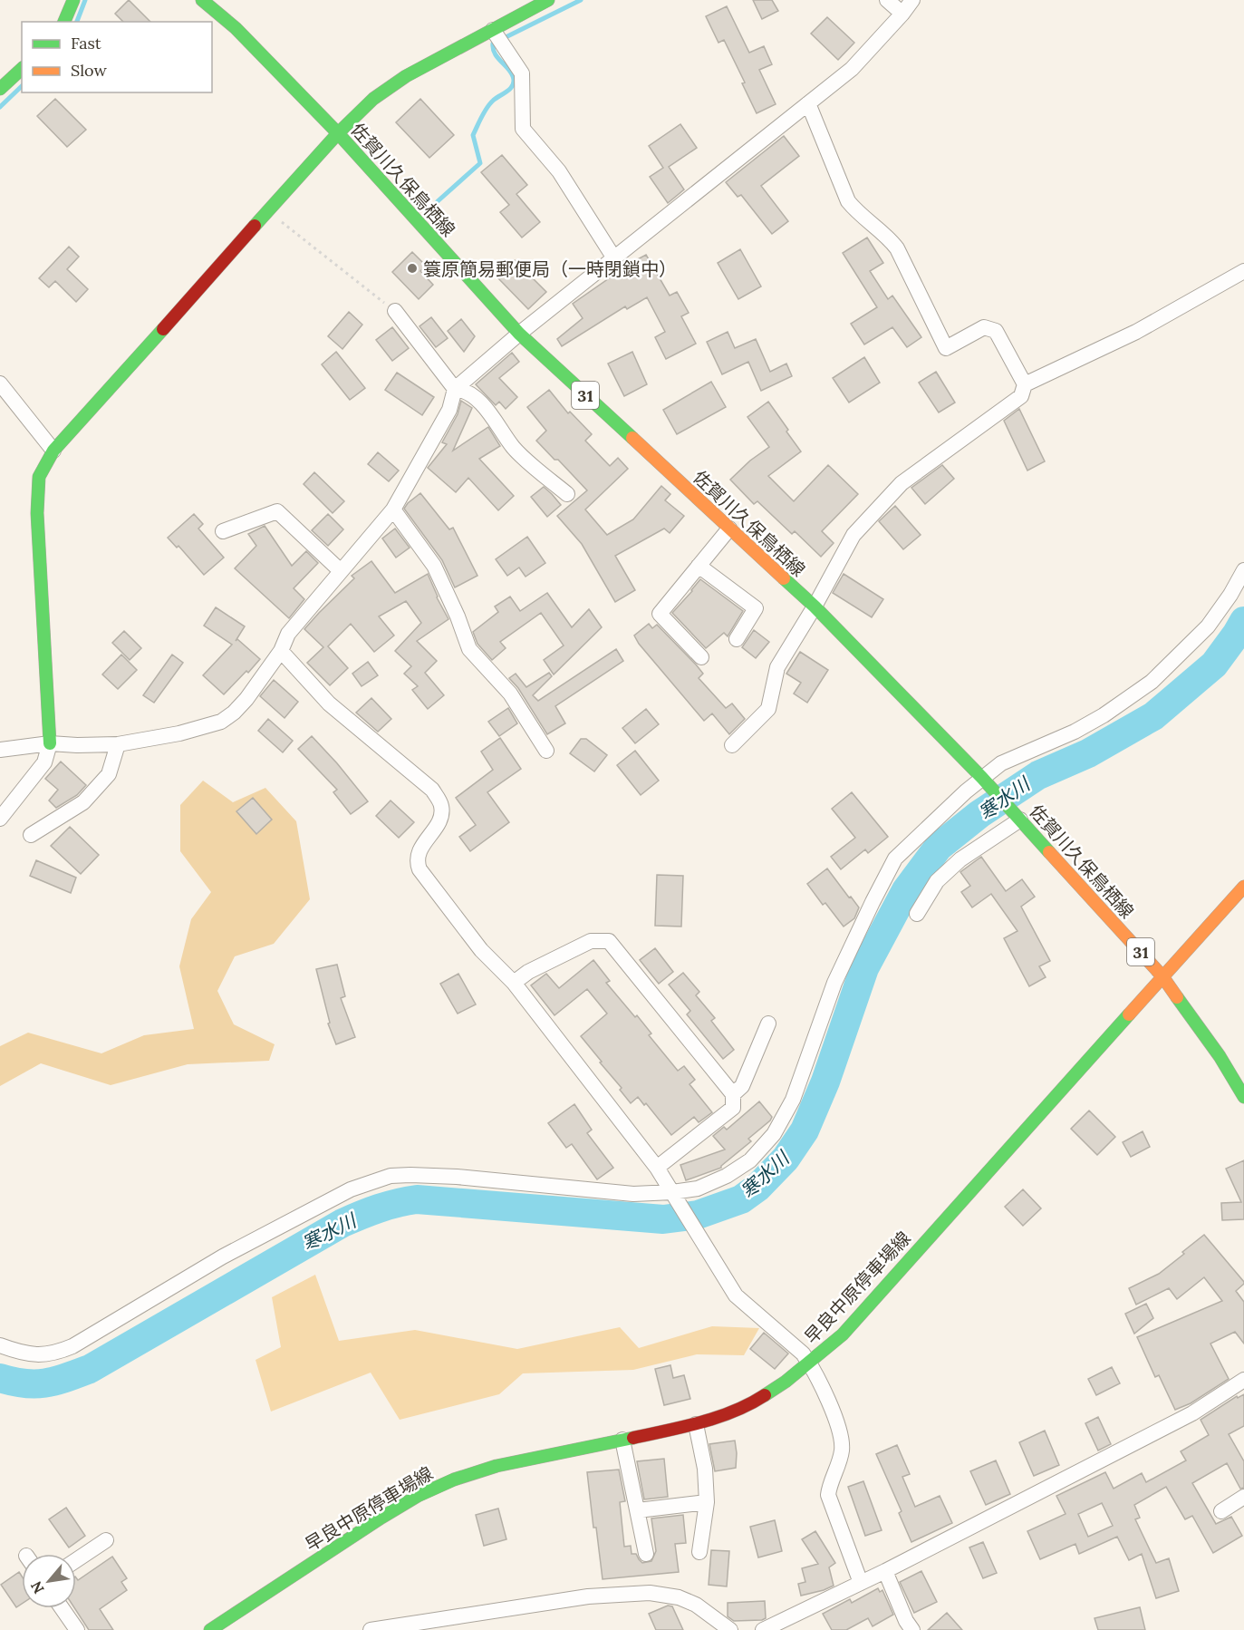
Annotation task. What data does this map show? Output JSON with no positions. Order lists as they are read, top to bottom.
{
  "streets": {
    "main road": ["佐賀川久保鳥栖線", "31", "早良中原停車場線"]
  },
  "crossings": [
    ["佐賀川久保鳥栖線", "早良中原停車場線"]
  ],
  "water": ["寒水川"],
  "places": ["簑原簡易郵便局（一時閉鎖中）"],
  "legend": ["Fast", "Slow"],
  "north": "bottom left"
}
